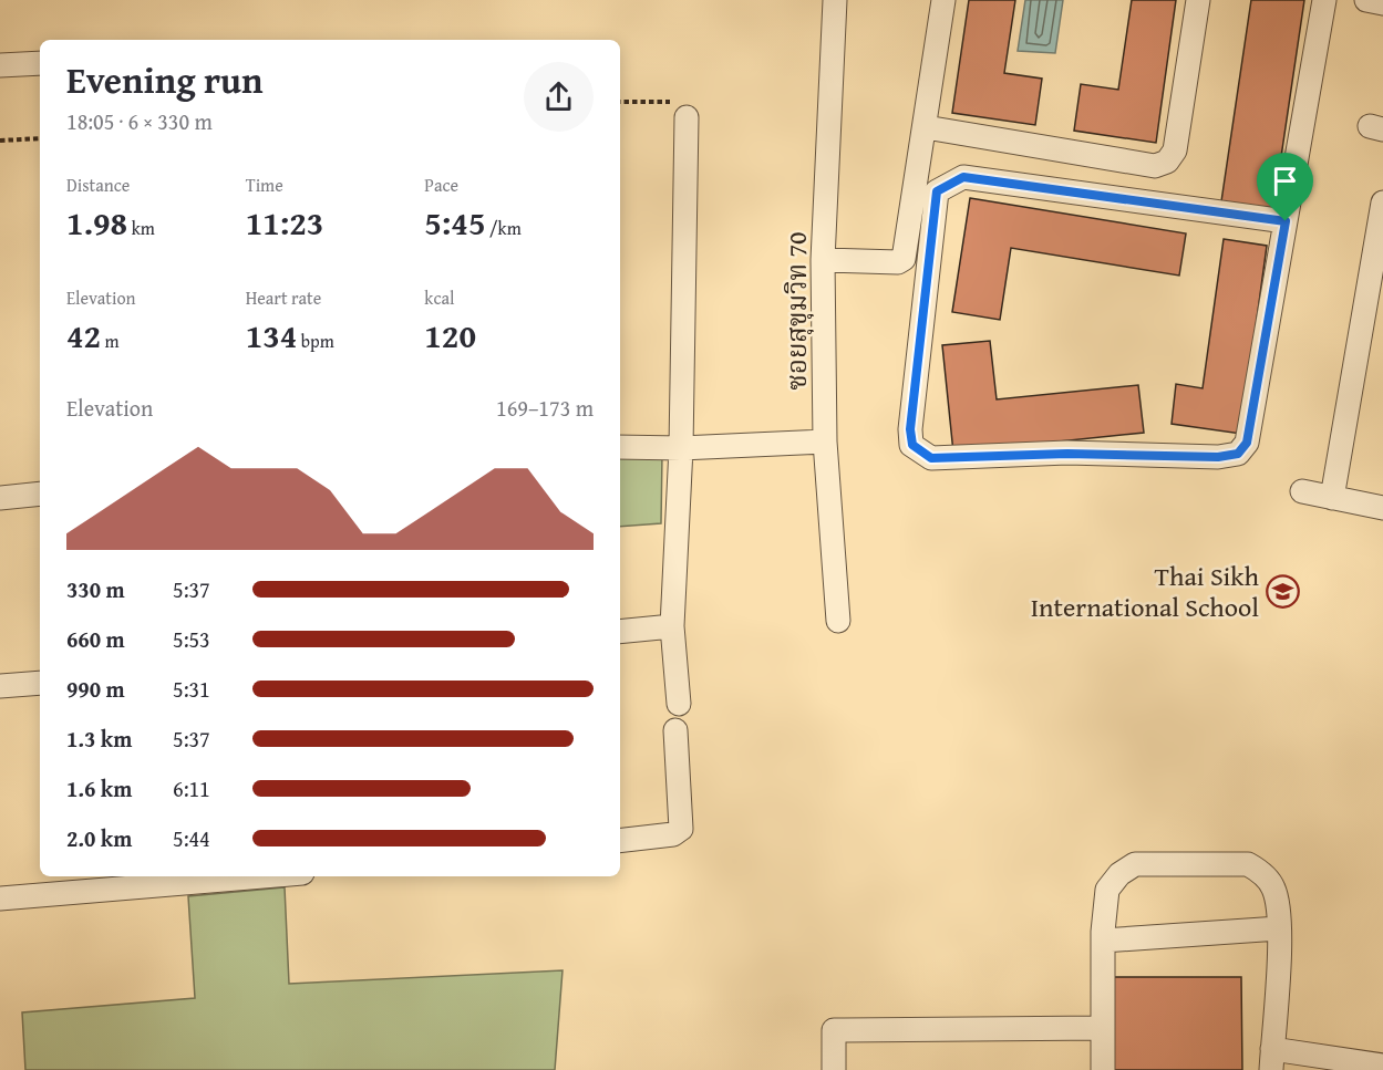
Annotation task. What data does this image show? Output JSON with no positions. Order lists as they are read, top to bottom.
{
  "streets": {
    "street": ["ซอยสุขุมวิท 70"]
  },
  "places": {
    "school or university": ["Thai Sikh International School"]
  },
  "page": {
    "heading": ["Evening run", "18:05 · 6 × 330 m"],
    "stats": [
      ["Distance", "1.98 km"],
      ["Time", "11:23"],
      ["Pace", "5:45 /km"],
      ["Elevation", "42 m"],
      ["Heart rate", "134 bpm"],
      ["kcal", "120"]
    ],
    "chart": ["Elevation", "169–173 m"],
    "list": [
      {
        "name": "330 m",
        "note": "5:37"
      },
      {
        "name": "660 m",
        "note": "5:53"
      },
      {
        "name": "990 m",
        "note": "5:31"
      },
      {
        "name": "1.3 km",
        "note": "5:37"
      },
      {
        "name": "1.6 km",
        "note": "6:11"
      },
      {
        "name": "2.0 km",
        "note": "5:44"
      }
    ]
  }
}
